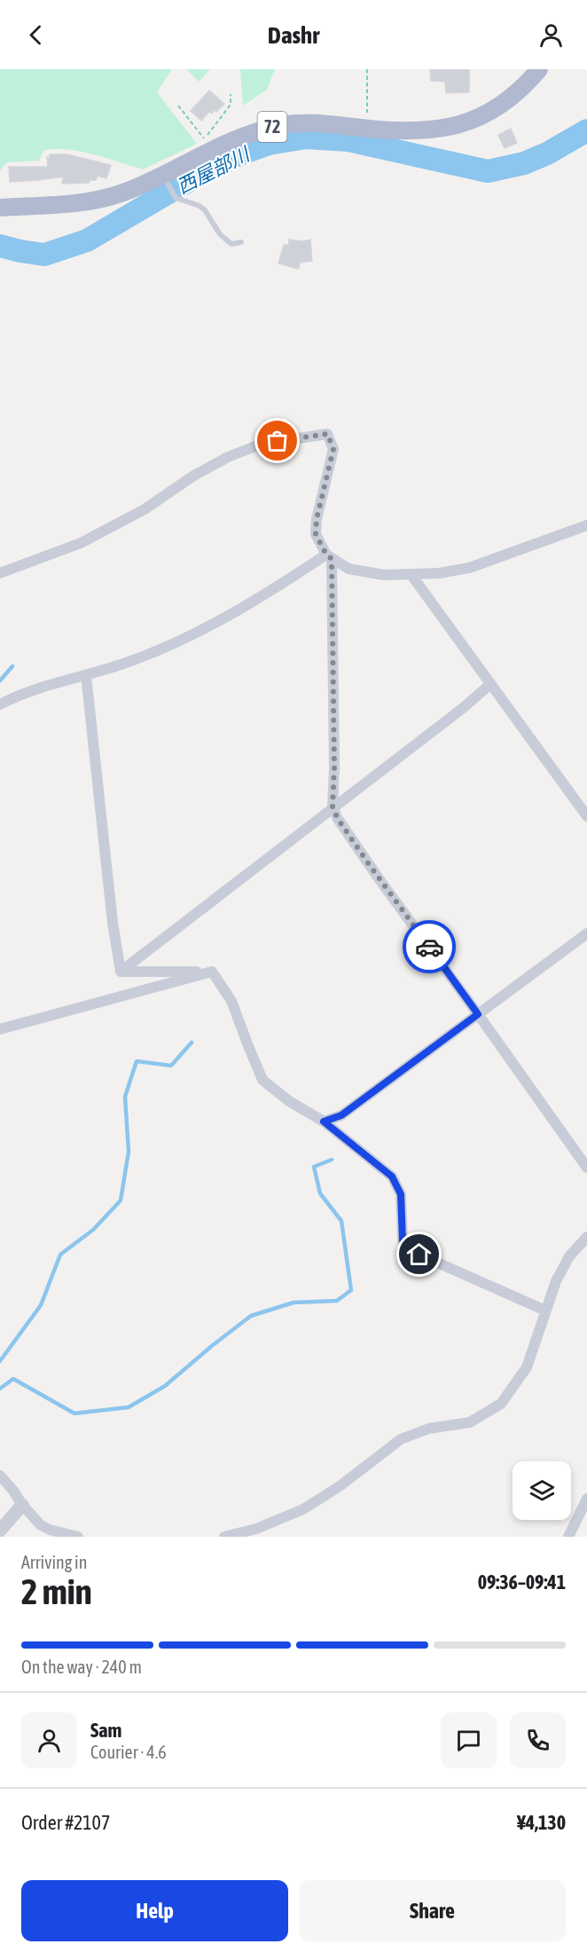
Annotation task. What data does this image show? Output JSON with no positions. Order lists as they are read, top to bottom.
{
  "streets": {
    "main road": ["72"]
  },
  "water": ["西屋部川"],
  "page": {
    "header": "Dashr",
    "heading": ["2 min", "Arriving in", "09:36–09:41"],
    "panel": [
      "Sam",
      "Courier · 4.6",
      "Order #2107",
      "¥4,130"
    ],
    "bar": "On the way · 240 m",
    "buttons": ["Help", "Share"]
  }
}
